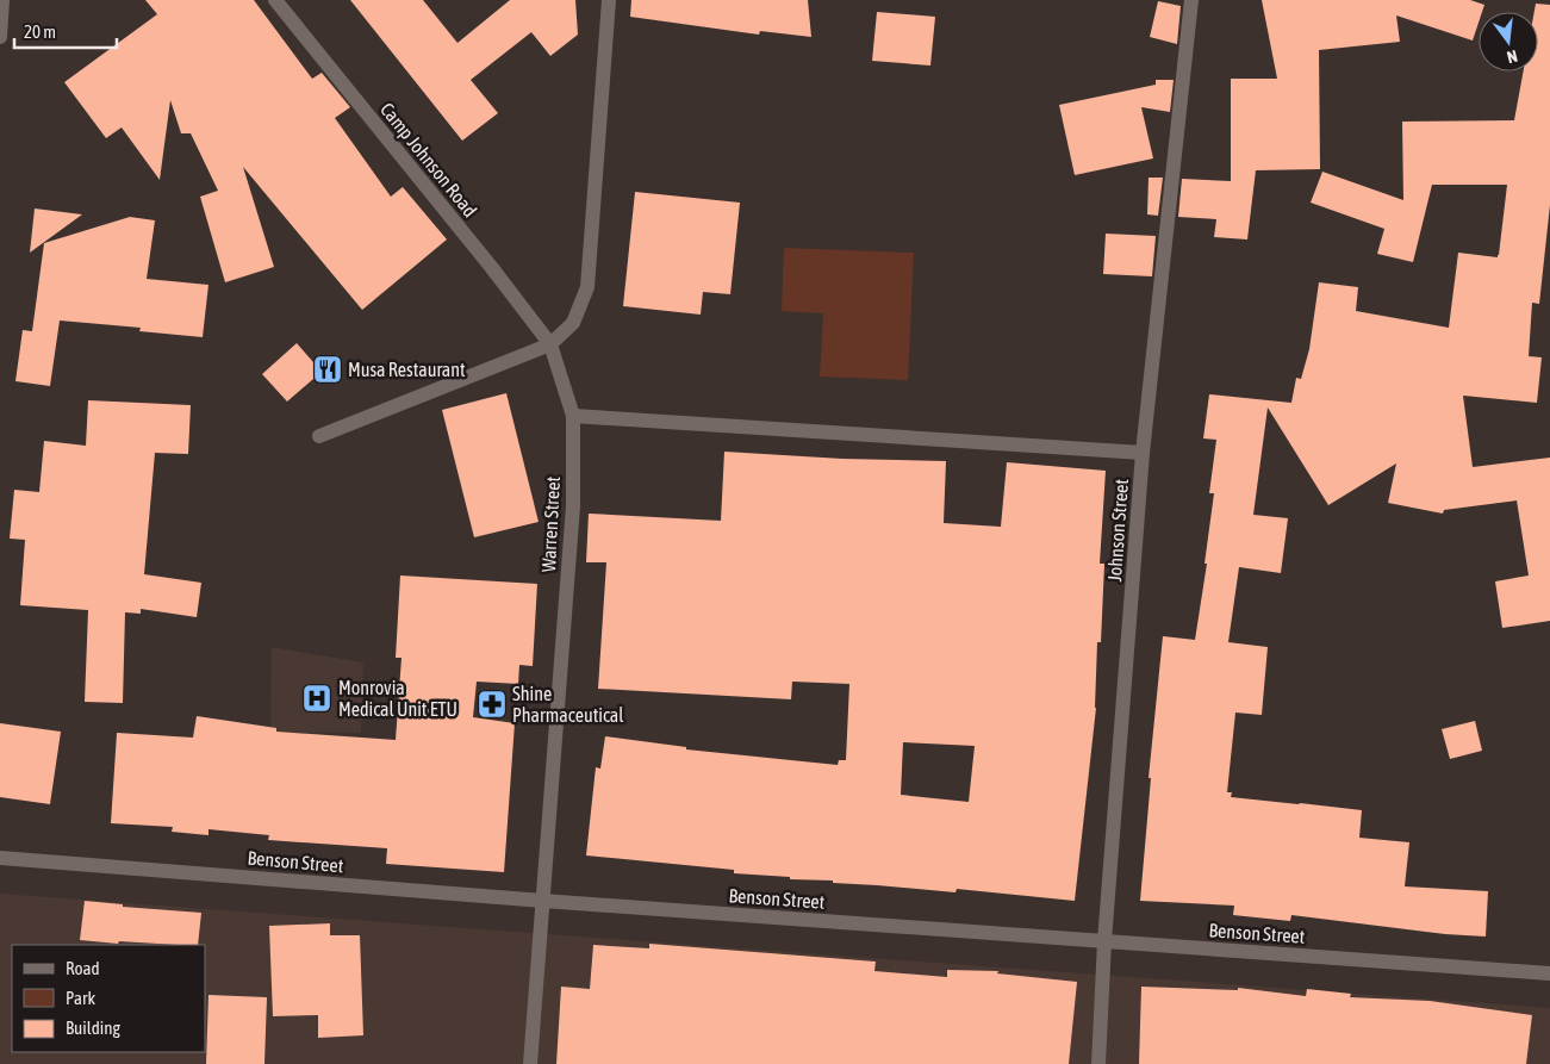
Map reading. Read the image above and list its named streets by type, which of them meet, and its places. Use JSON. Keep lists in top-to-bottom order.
{
  "streets": {
    "street": [
      "Camp Johnson Road",
      "Warren Street",
      "Johnson Street",
      "Benson Street"
    ]
  },
  "crossings": [
    ["Camp Johnson Road", "Warren Street"],
    ["Warren Street", "Benson Street"],
    ["Johnson Street", "Benson Street"]
  ],
  "places": {
    "restaurant": ["Musa Restaurant"],
    "hospital": ["Monrovia Medical Unit ETU"],
    "pharmacy": ["Shine Pharmaceutical"]
  },
  "legend": ["Road", "Park", "Building"],
  "scale_bar": "20 m",
  "north": "bottom"
}
